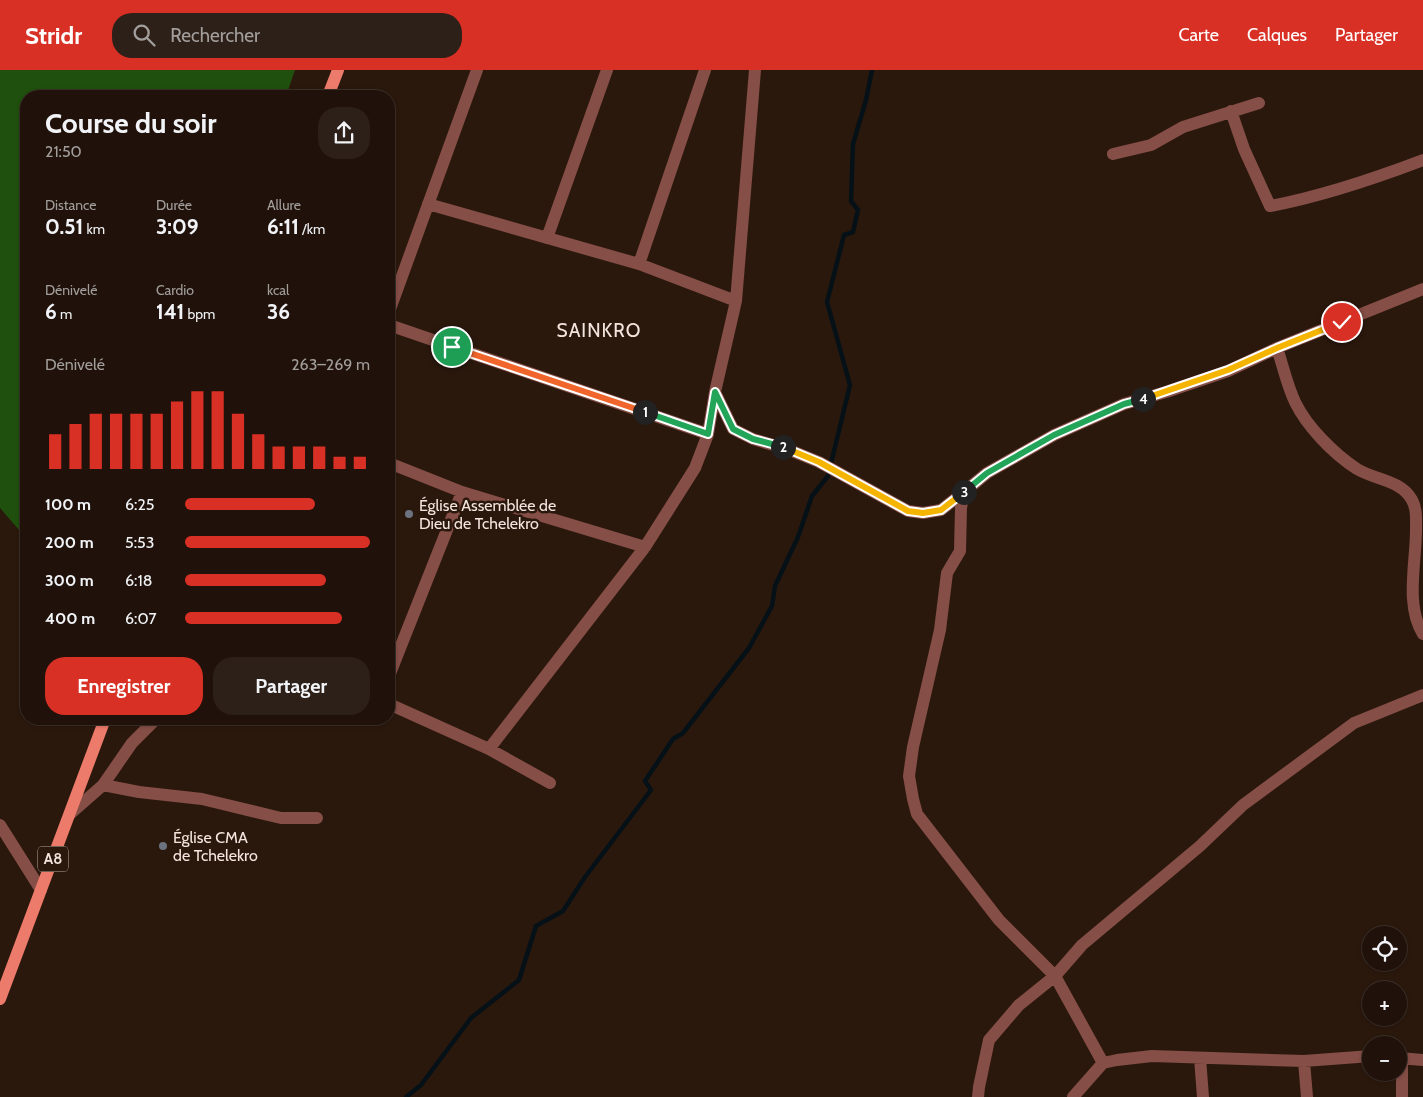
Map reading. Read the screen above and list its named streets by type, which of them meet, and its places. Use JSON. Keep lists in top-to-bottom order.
{
  "streets": {
    "main road": ["A8"]
  },
  "districts": ["SAINKRO"],
  "places": ["Église Assemblée de Dieu de Tchelekro", "Église CMA de Tchelekro"],
  "page": {
    "header": "Stridr",
    "search": "Rechercher",
    "nav": ["Carte", "Calques", "Partager"],
    "heading": ["Course du soir", "21:50"],
    "stats": [
      ["Distance", "0.51 km"],
      ["Durée", "3:09"],
      ["Allure", "6:11 /km"],
      ["Dénivelé", "6 m"],
      ["Cardio", "141 bpm"],
      ["kcal", "36"]
    ],
    "chart": ["Dénivelé", "263–269 m"],
    "pins": [
      "4",
      "1",
      "2",
      "3"
    ],
    "list": [
      {
        "name": "100 m",
        "note": "6:25"
      },
      {
        "name": "200 m",
        "note": "5:53"
      },
      {
        "name": "300 m",
        "note": "6:18"
      },
      {
        "name": "400 m",
        "note": "6:07"
      }
    ],
    "buttons": ["Enregistrer", "Partager"],
    "map_buttons": ["+", "−"]
  }
}
